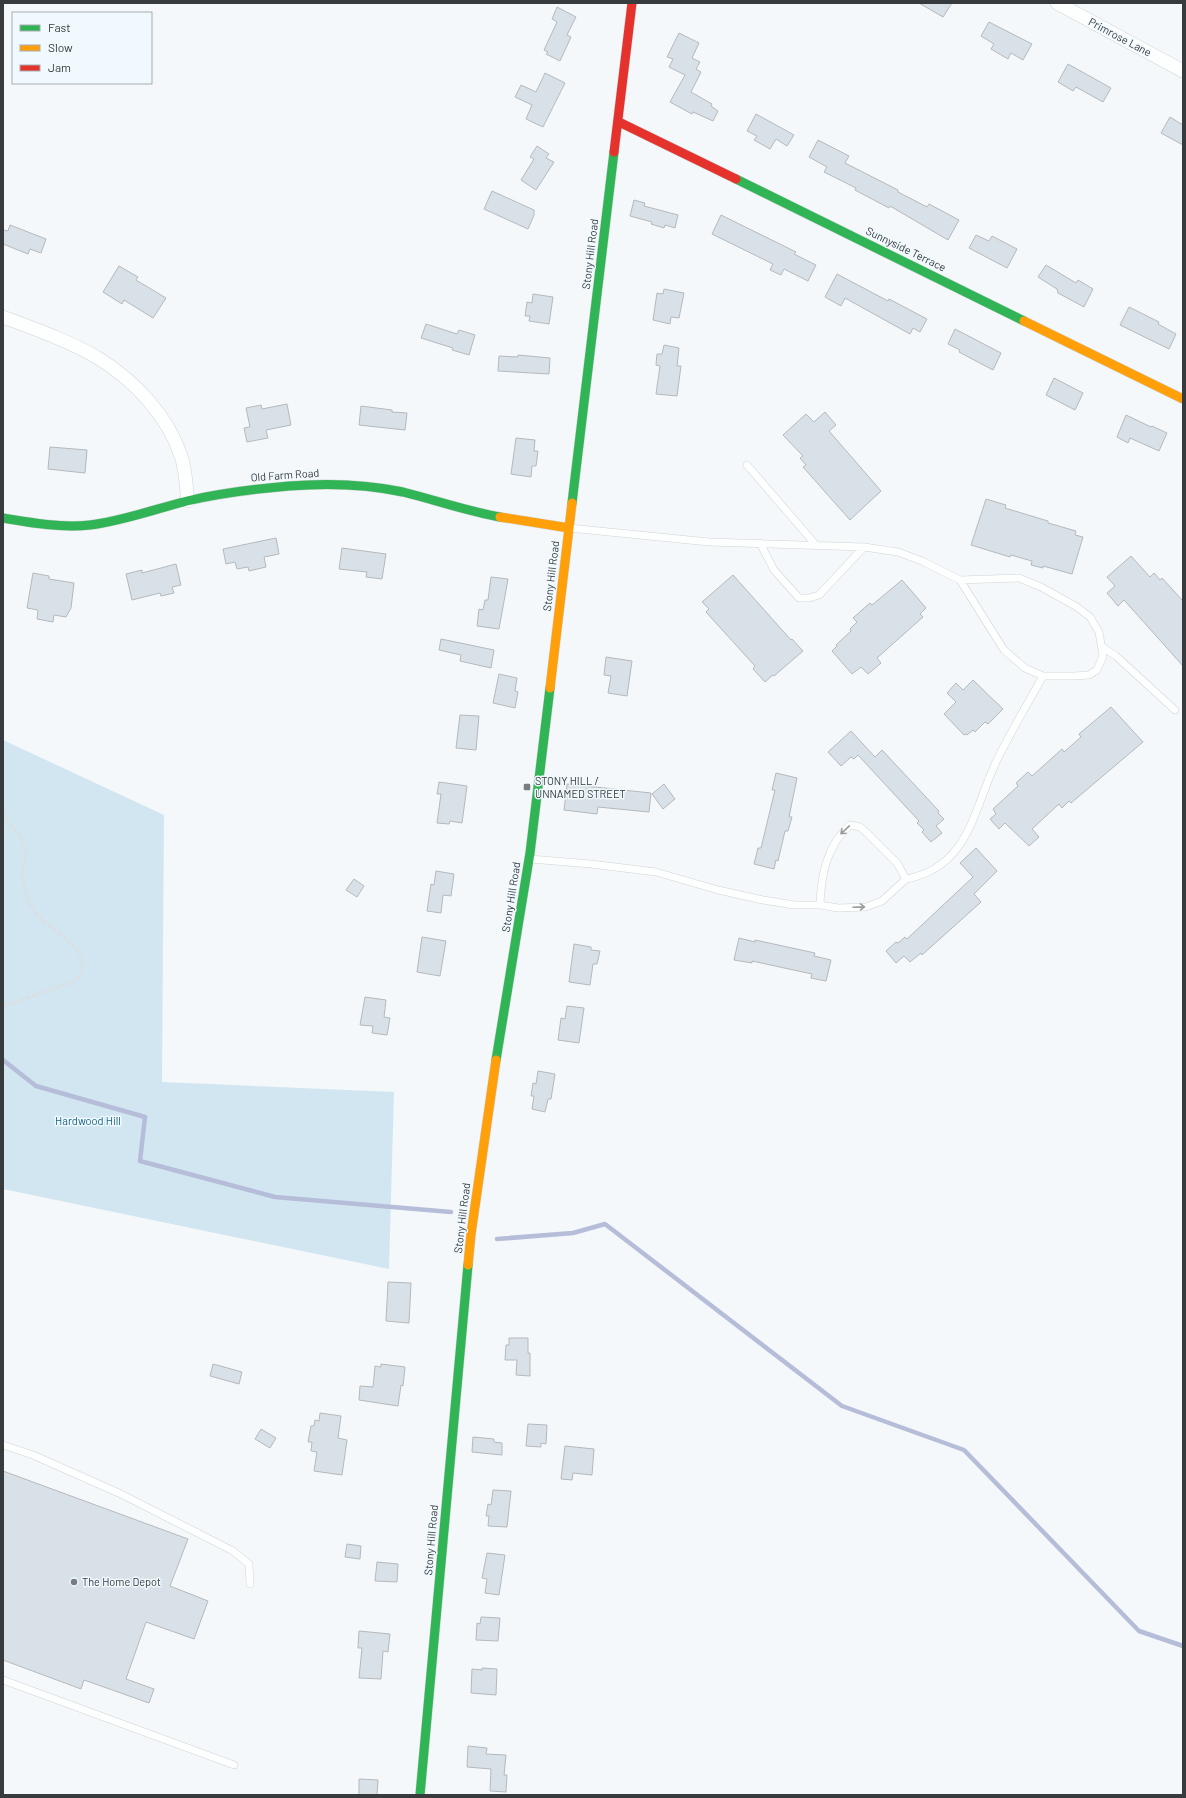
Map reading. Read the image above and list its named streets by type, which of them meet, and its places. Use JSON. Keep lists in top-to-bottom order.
{
  "streets": {
    "main road": ["Sunnyside Terrace", "Stony Hill Road", "Old Farm Road"],
    "street": ["Primrose Lane"]
  },
  "crossings": [
    ["Sunnyside Terrace", "Stony Hill Road"],
    ["Stony Hill Road", "Old Farm Road"]
  ],
  "parks": ["Hardwood Hill"],
  "places": {
    "transit": ["STONY HILL / UNNAMED STREET"],
    "other": ["The Home Depot"]
  },
  "legend": ["Fast", "Slow", "Jam"]
}
